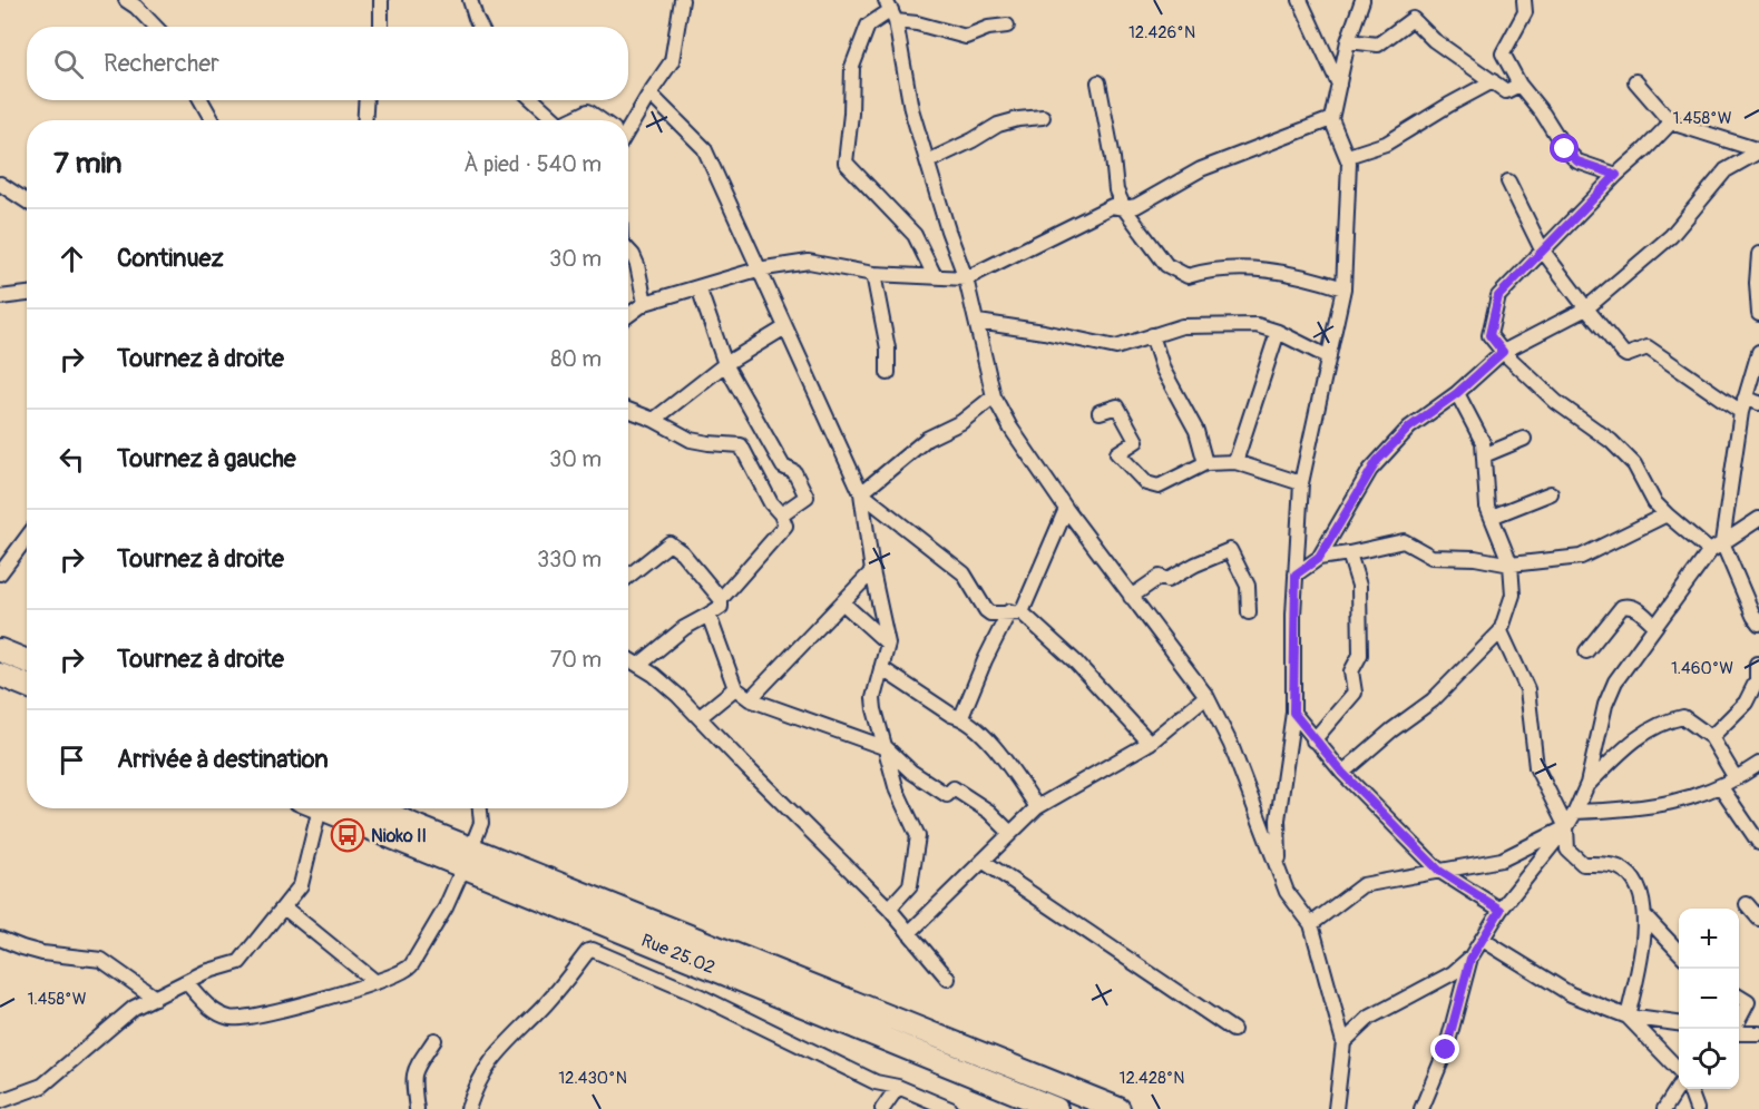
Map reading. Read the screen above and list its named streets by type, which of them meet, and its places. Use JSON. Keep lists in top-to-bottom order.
{
  "streets": {
    "main road": ["Rue 25.02"]
  },
  "places": {
    "bus stop": ["Nioko II"]
  },
  "page": {
    "search": "Rechercher",
    "heading": ["7 min", "À pied · 540 m"],
    "list": [
      ["Continuez", "30 m"],
      ["Tournez à droite", "80 m"],
      ["Tournez à gauche", "30 m"],
      ["Tournez à droite", "330 m"],
      ["Tournez à droite", "70 m"],
      "Arrivée à destination"
    ],
    "map_buttons": ["+", "−"]
  },
  "coordinates": [
    "12.426°N",
    "1.458°W",
    "1.460°W",
    "12.430°N",
    "12.428°N"
  ]
}
